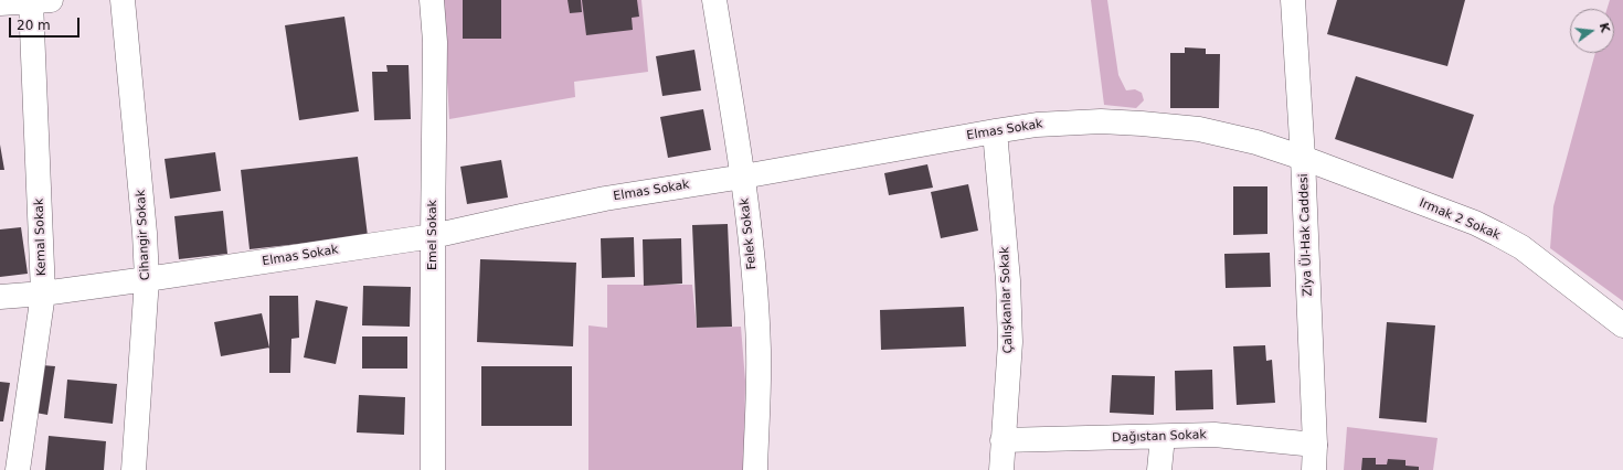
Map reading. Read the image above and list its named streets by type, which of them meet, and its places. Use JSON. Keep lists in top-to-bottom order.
{
  "streets": {
    "street": [
      "Elmas Sokak",
      "Irmak 2 Sokak",
      "Felek Sokak",
      "Cihangir Sokak",
      "Emel Sokak",
      "Ziya Ül-Hak Caddesi",
      "Kemal Sokak",
      "Çalışkanlar Sokak",
      "Dağıstan Sokak"
    ]
  },
  "crossings": [
    ["Elmas Sokak", "Irmak 2 Sokak"],
    ["Elmas Sokak", "Felek Sokak"],
    ["Elmas Sokak", "Cihangir Sokak"],
    ["Elmas Sokak", "Emel Sokak"],
    ["Elmas Sokak", "Ziya Ül-Hak Caddesi"],
    ["Elmas Sokak", "Kemal Sokak"],
    ["Elmas Sokak", "Çalışkanlar Sokak"],
    ["Irmak 2 Sokak", "Ziya Ül-Hak Caddesi"],
    ["Ziya Ül-Hak Caddesi", "Dağıstan Sokak"],
    ["Çalışkanlar Sokak", "Dağıstan Sokak"]
  ],
  "scale_bar": "20 m",
  "north": "right"
}
